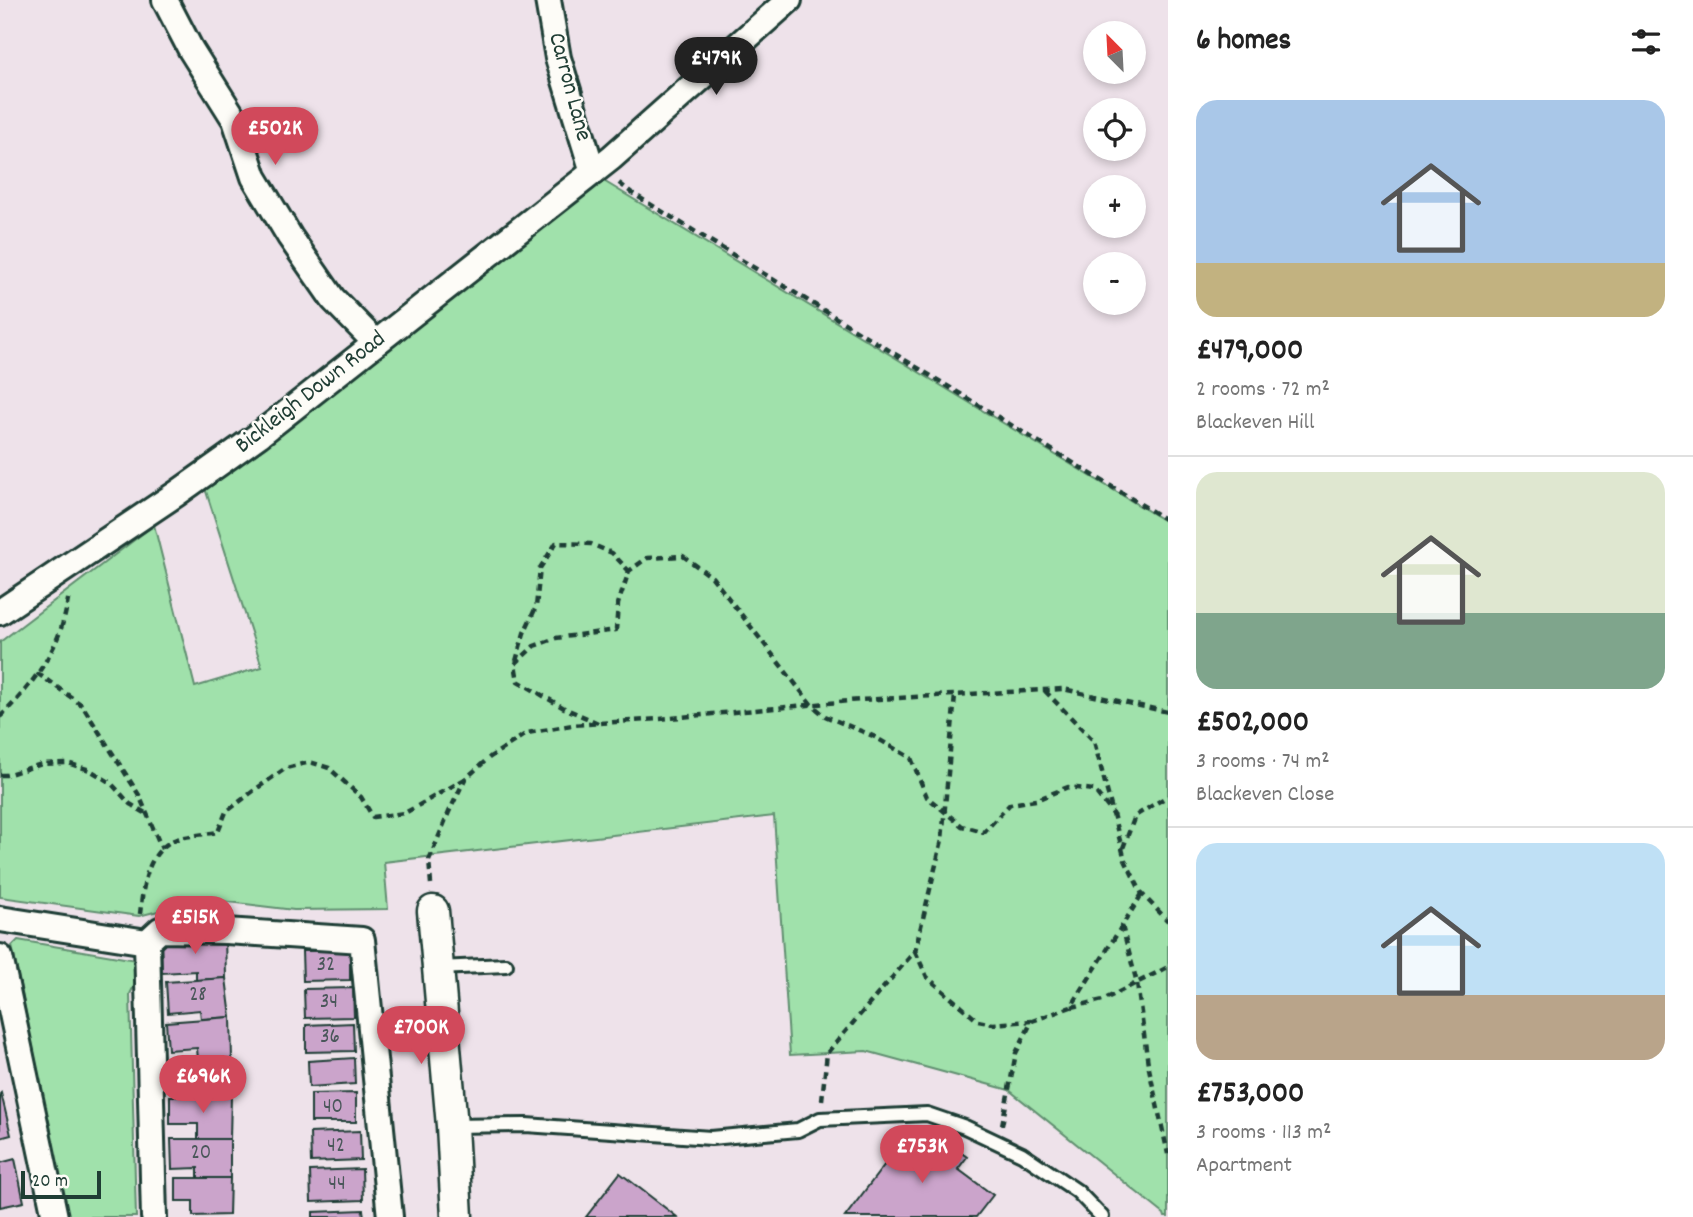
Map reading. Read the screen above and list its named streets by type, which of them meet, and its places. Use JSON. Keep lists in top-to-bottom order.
{
  "streets": {
    "street": ["Carron Lane", "Bickleigh Down Road"]
  },
  "crossings": [
    ["Carron Lane", "Bickleigh Down Road"]
  ],
  "house_numbers": [
    "32",
    "28",
    "34",
    "36",
    "40",
    "42",
    "20",
    "44"
  ],
  "scale_bar": "20 m",
  "north": "top left",
  "page": {
    "heading": "6 homes",
    "map_buttons": ["+", "−"],
    "price": [
      "£479K",
      "£502K",
      "£515K",
      "£700K",
      "£696K",
      "£753K"
    ],
    "list": [
      {
        "name": "£479,000",
        "note": "2 rooms · 72 m² · Blackeven Hill"
      },
      {
        "name": "£502,000",
        "note": "3 rooms · 74 m² · Blackeven Close"
      },
      {
        "name": "£753,000",
        "note": "3 rooms · 113 m² · Apartment"
      }
    ],
    "scale": "20 m"
  }
}
